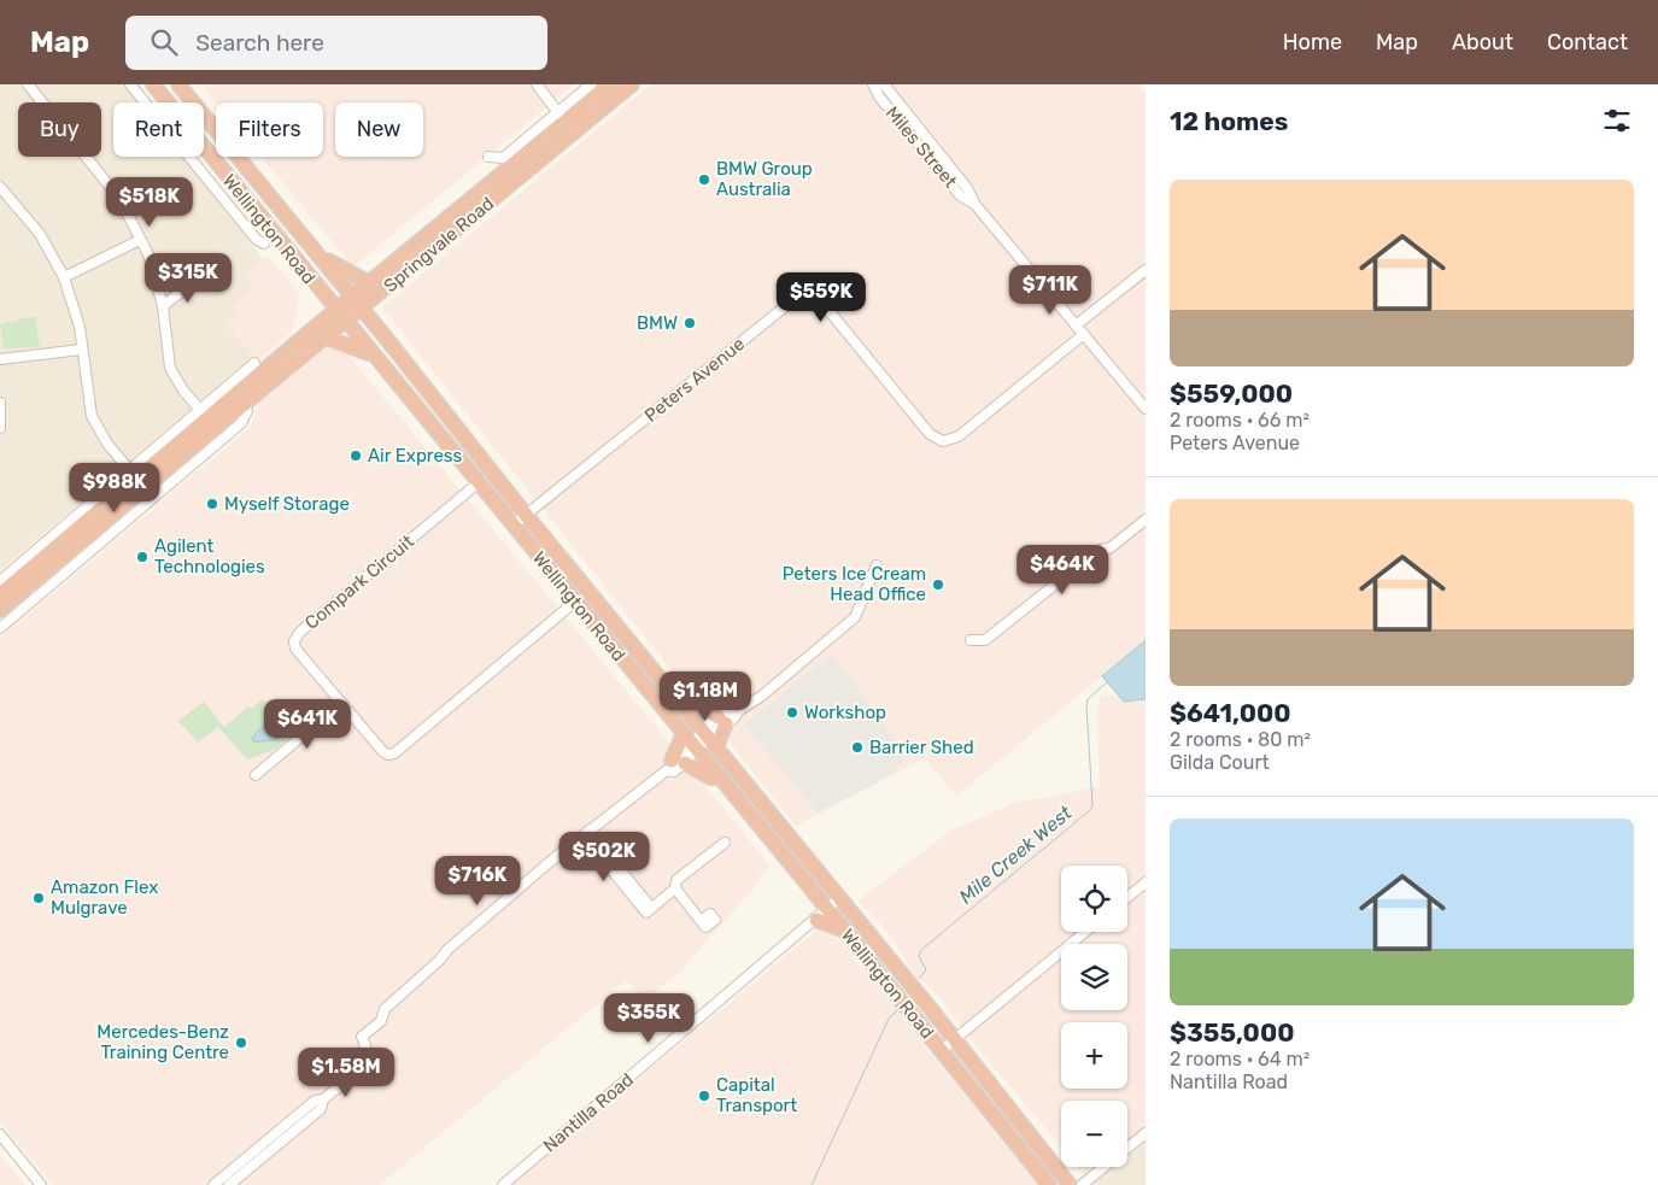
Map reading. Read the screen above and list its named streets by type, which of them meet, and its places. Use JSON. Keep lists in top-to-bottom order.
{
  "streets": {
    "highway": ["Wellington Road", "Springvale Road"],
    "street": [
      "Miles Street",
      "Peters Avenue",
      "Compark Circuit",
      "Nantilla Road"
    ]
  },
  "crossings": [
    ["Miles Street", "Peters Avenue"],
    ["Wellington Road", "Springvale Road"],
    ["Wellington Road", "Peters Avenue"],
    ["Wellington Road", "Compark Circuit"]
  ],
  "water": ["Mile Creek West"],
  "places": [
    "BMW Group Australia",
    "BMW",
    "Air Express",
    "Myself Storage",
    "Agilent Technologies",
    "Peters Ice Cream Head Office",
    "Workshop",
    "Barrier Shed",
    "Amazon Flex Mulgrave",
    "Mercedes-Benz Training Centre",
    "Capital Transport"
  ],
  "page": {
    "header": "Map",
    "search": "Search here",
    "nav": [
      "Home",
      "Map",
      "About",
      "Contact"
    ],
    "heading": "12 homes",
    "chip": [
      "Buy",
      "Rent",
      "Filters",
      "New"
    ],
    "list": [
      {
        "name": "$559,000",
        "note": "2 rooms · 66 m² · Peters Avenue"
      },
      {
        "name": "$641,000",
        "note": "2 rooms · 80 m² · Gilda Court"
      },
      {
        "name": "$355,000",
        "note": "2 rooms · 64 m² · Nantilla Road"
      }
    ],
    "price": [
      "$518K",
      "$315K",
      "$711K",
      "$559K",
      "$988K",
      "$464K",
      "$1.18M",
      "$641K",
      "$502K",
      "$716K",
      "$355K",
      "$1.58M"
    ],
    "map_buttons": ["+", "−"]
  }
}
